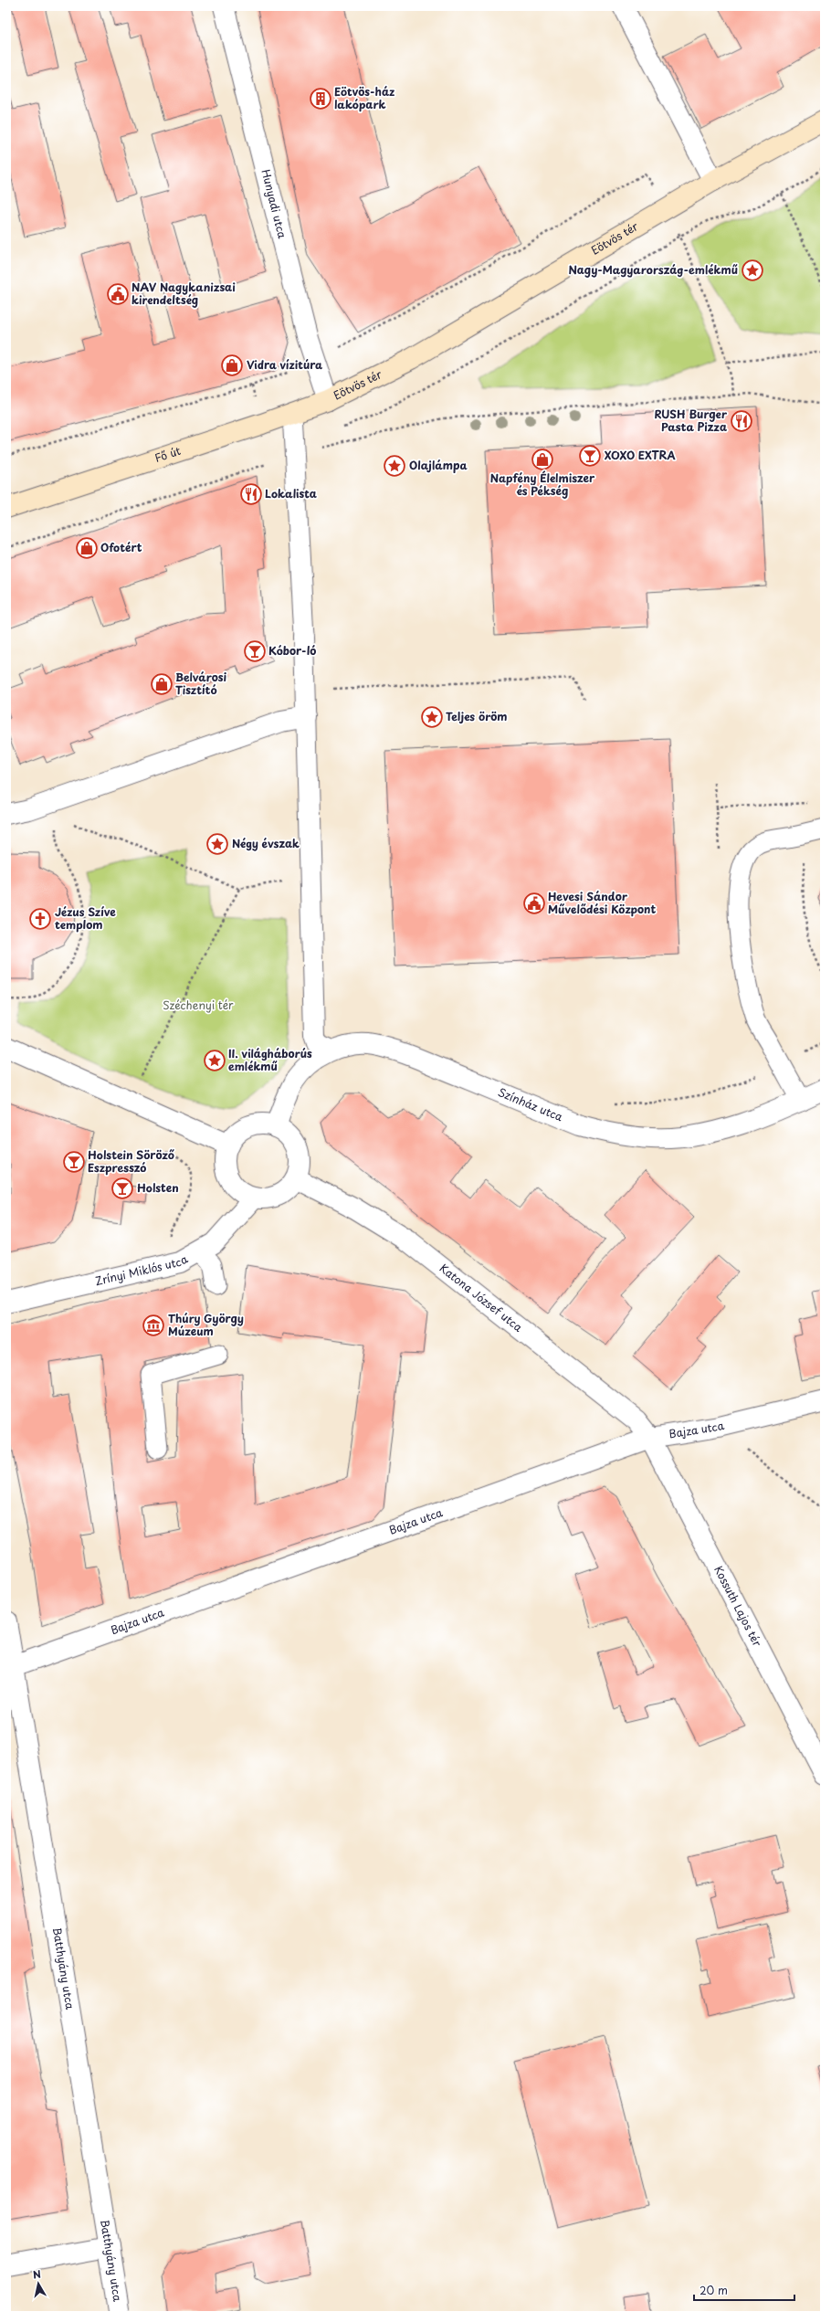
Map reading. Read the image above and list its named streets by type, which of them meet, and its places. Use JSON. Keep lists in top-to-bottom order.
{
  "streets": {
    "street": [
      "Hunyadi utca",
      "Eötvös tér",
      "Fő út",
      "Színház utca",
      "Zrínyi Miklós utca",
      "Katona József utca",
      "Bajza utca",
      "Kossuth Lajos tér",
      "Batthyány utca"
    ]
  },
  "crossings": [
    ["Hunyadi utca", "Eötvös tér"],
    ["Hunyadi utca", "Fő út"],
    ["Eötvös tér", "Fő út"],
    ["Színház utca", "Zrínyi Miklós utca"],
    ["Színház utca", "Katona József utca"],
    ["Zrínyi Miklós utca", "Katona József utca"],
    ["Katona József utca", "Bajza utca"],
    ["Katona József utca", "Kossuth Lajos tér"],
    ["Bajza utca", "Kossuth Lajos tér"],
    ["Bajza utca", "Batthyány utca"]
  ],
  "parks": ["Széchenyi tér"],
  "places": {
    "building": ["Eötvös-ház lakópark"],
    "place": [
      "Nagy-Magyarország-emlékmű",
      "Olajlámpa",
      "Teljes öröm",
      "Négy évszak",
      "II. világháborús emlékmű"
    ],
    "public building": ["NAV Nagykanizsai kirendeltség", "Hevesi Sándor Művelődési Központ"],
    "shop": [
      "Vidra vízitúra",
      "Napfény Élelmiszer és Pékség",
      "Ofotért",
      "Belvárosi Tisztító"
    ],
    "restaurant": ["RUSH Burger Pasta Pizza", "Lokalista"],
    "bar": [
      "XOXO EXTRA",
      "Kóbor-ló",
      "Holstein Söröző Eszpresszó",
      "Holsten"
    ],
    "church": ["Jézus Szíve templom"],
    "museum": ["Thúry György Múzeum"]
  },
  "scale_bar": "20 m",
  "north": "top"
}
